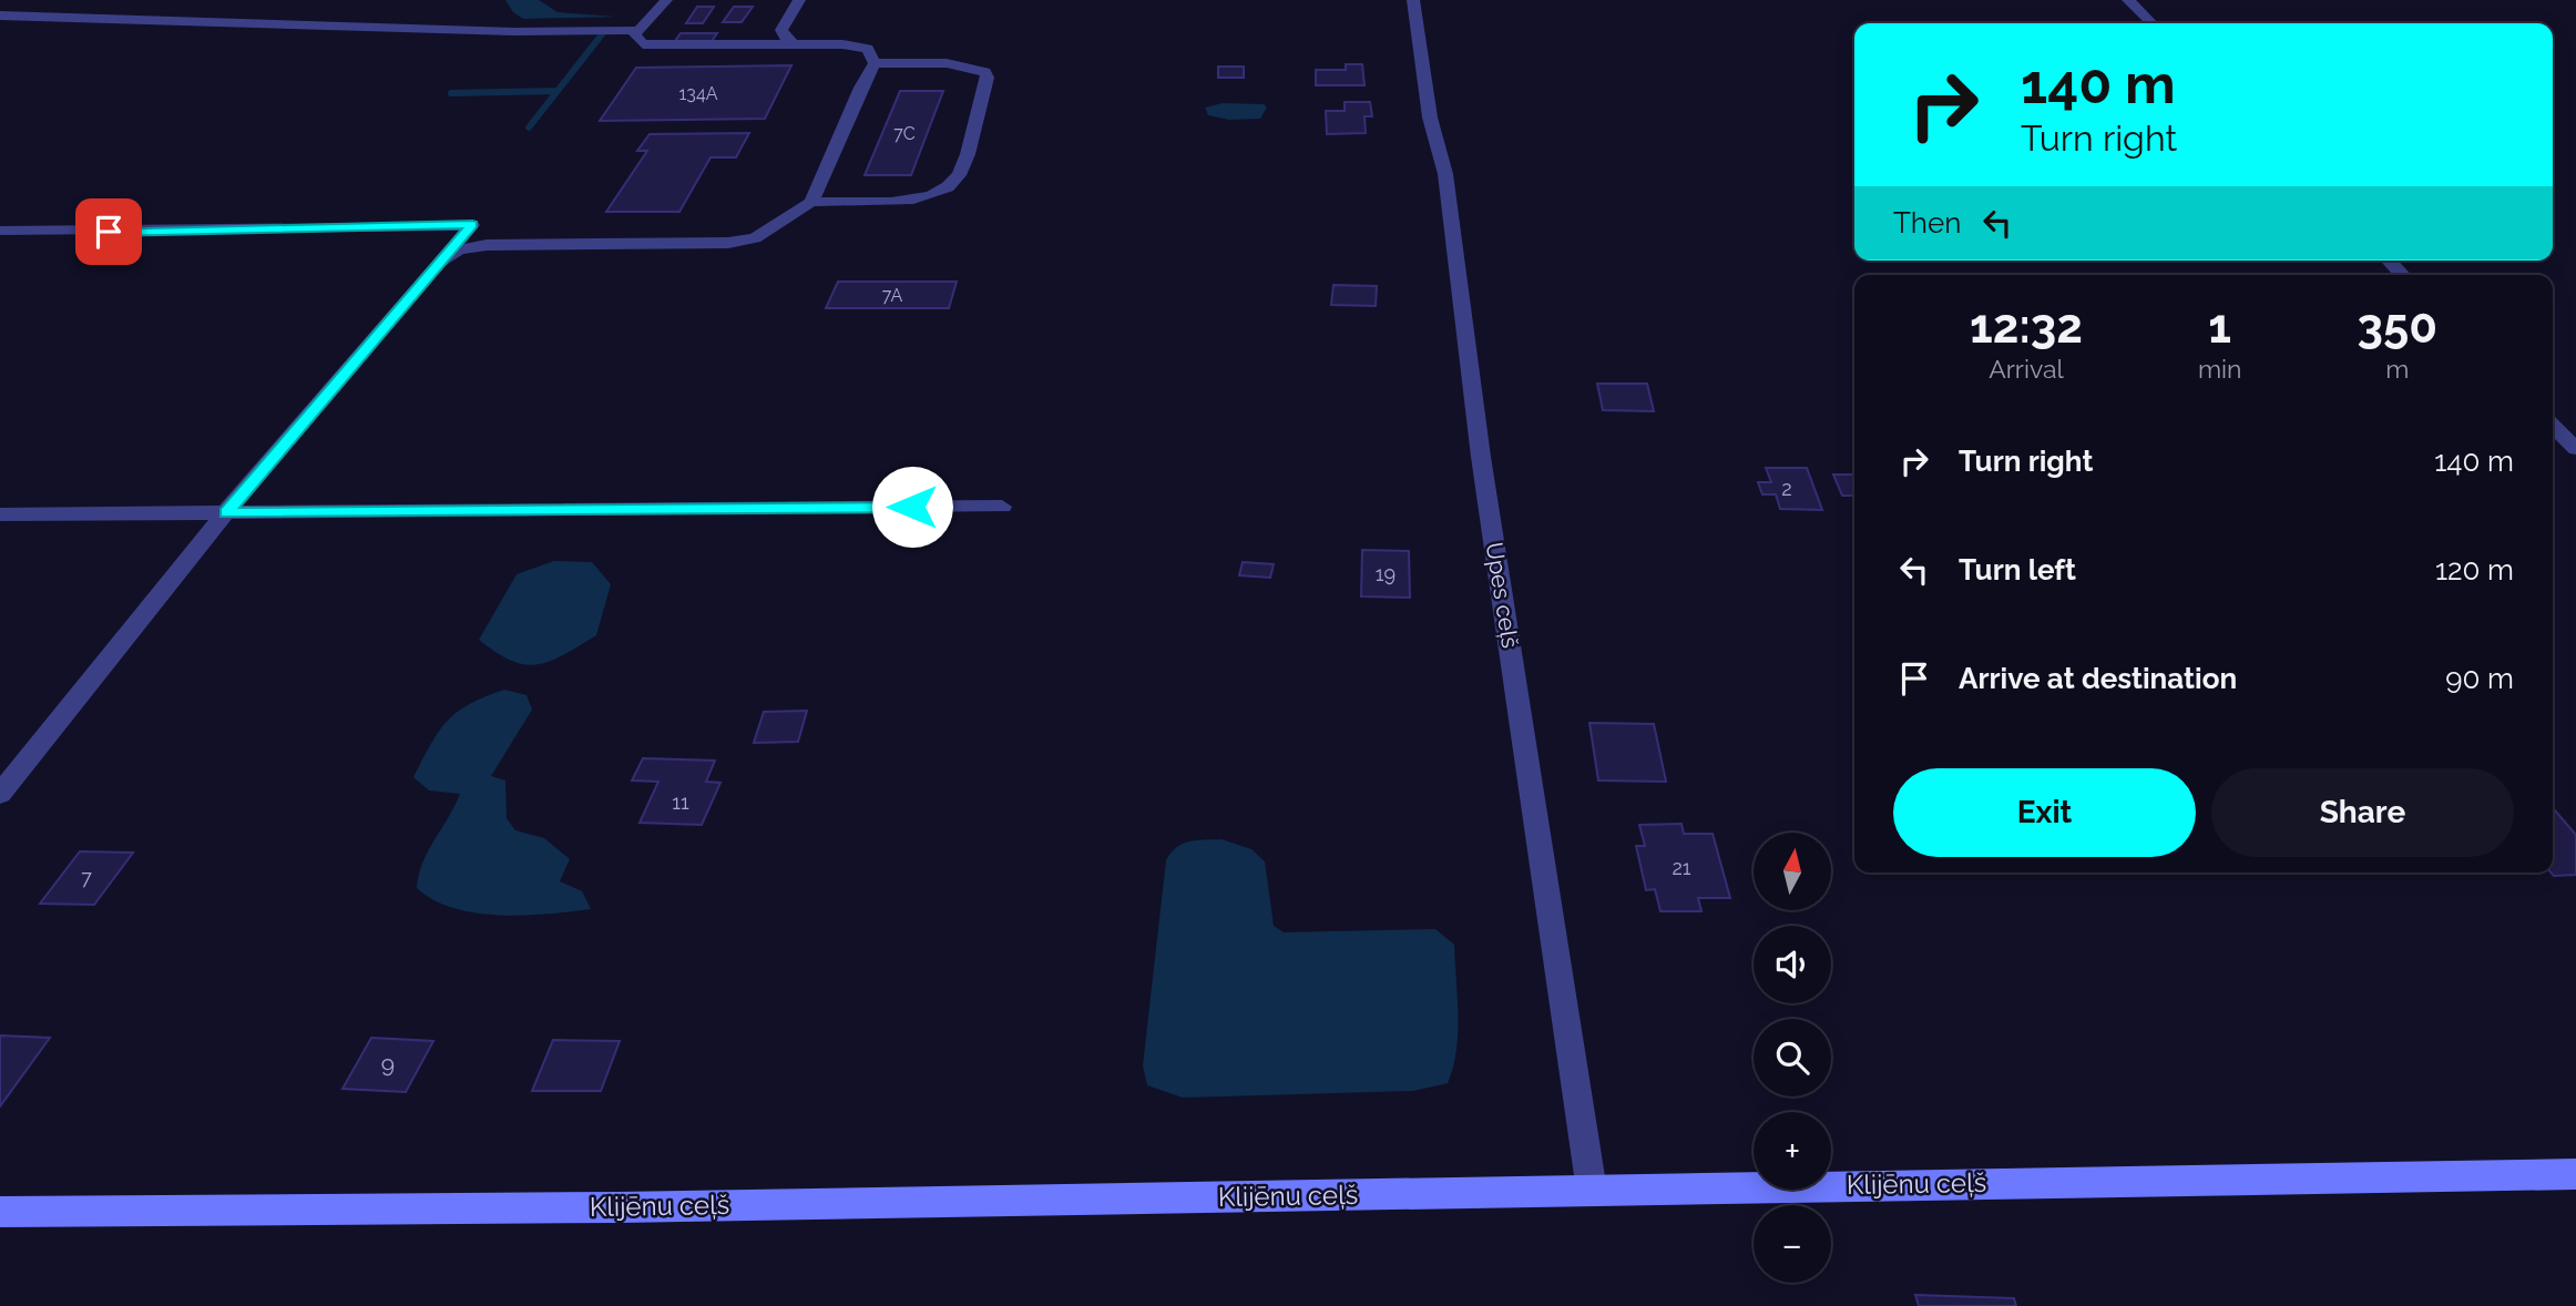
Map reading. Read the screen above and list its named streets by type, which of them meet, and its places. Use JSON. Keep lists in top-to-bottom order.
{
  "streets": {
    "street": ["Upes ceļš", "Klijēnu ceļš"]
  },
  "crossings": [
    ["Upes ceļš", "Klijēnu ceļš"]
  ],
  "house_numbers": [
    "134A",
    "7C",
    "7A",
    "2",
    "19",
    "11",
    "21",
    "7",
    "9"
  ],
  "north": "top",
  "page": {
    "turn": ["140 m", "Turn right"],
    "then": "Then",
    "eta": [
      "12:32",
      "Arrival",
      "1",
      "min",
      "350",
      "m"
    ],
    "list": [
      {
        "name": "Turn right",
        "value": "140 m"
      },
      {
        "name": "Turn left",
        "value": "120 m"
      },
      {
        "name": "Arrive at destination",
        "value": "90 m"
      }
    ],
    "buttons": ["Exit", "Share"],
    "map_buttons": ["+", "−"]
  }
}
